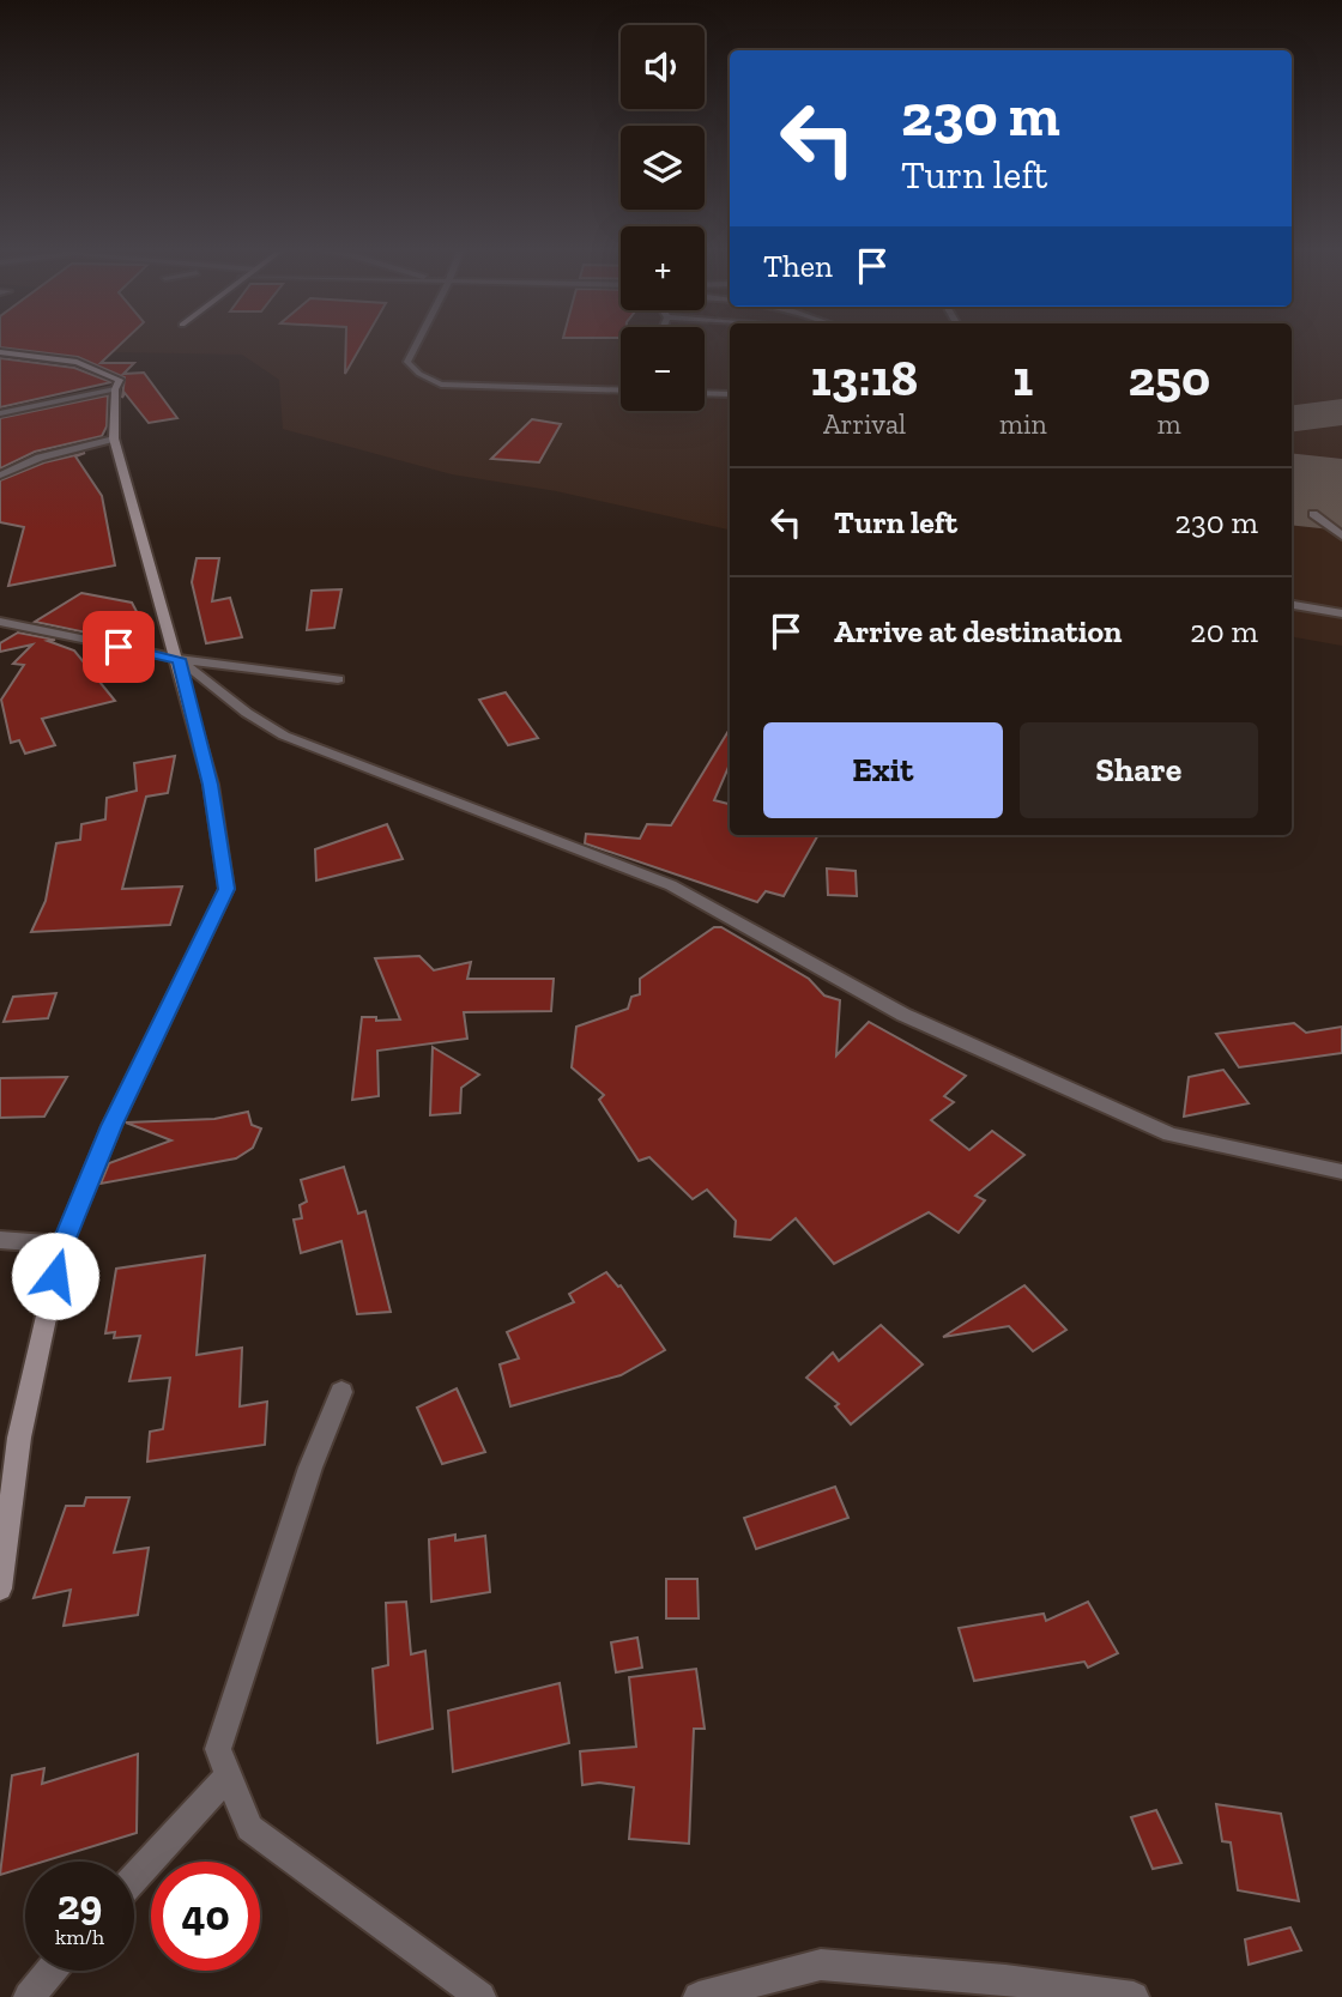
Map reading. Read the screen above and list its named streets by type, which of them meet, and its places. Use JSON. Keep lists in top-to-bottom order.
{
  "page": {
    "map_buttons": ["+", "−"],
    "turn": ["230 m", "Turn left"],
    "then": "Then",
    "eta": [
      "13:18",
      "Arrival",
      "1",
      "min",
      "250",
      "m"
    ],
    "list": [
      {
        "name": "Turn left",
        "value": "230 m"
      },
      {
        "name": "Arrive at destination",
        "value": "20 m"
      }
    ],
    "buttons": ["Exit", "Share"],
    "speed": "29 km/h",
    "limit": "40"
  }
}
